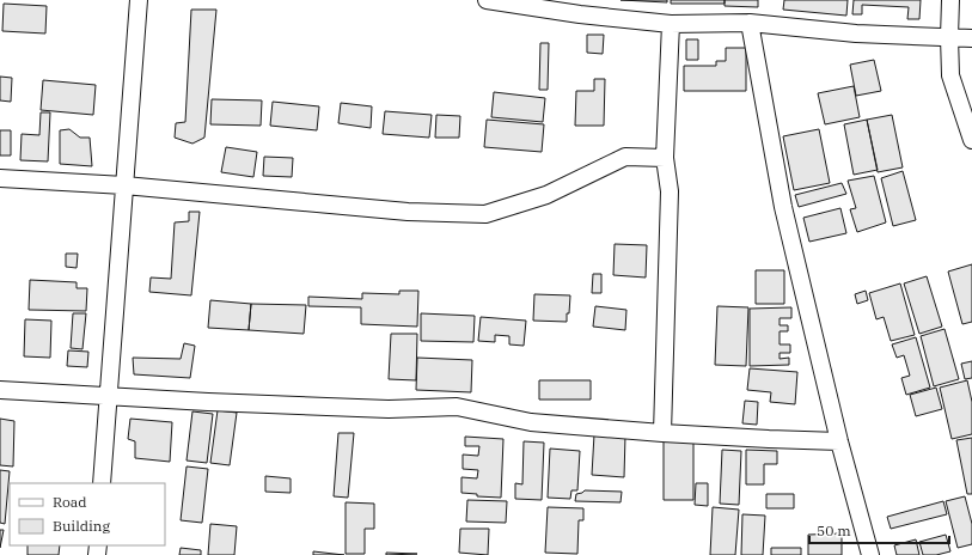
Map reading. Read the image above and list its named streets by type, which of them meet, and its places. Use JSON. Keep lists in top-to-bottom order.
{
  "legend": ["Road", "Building"],
  "scale_bar": "50 m"
}
